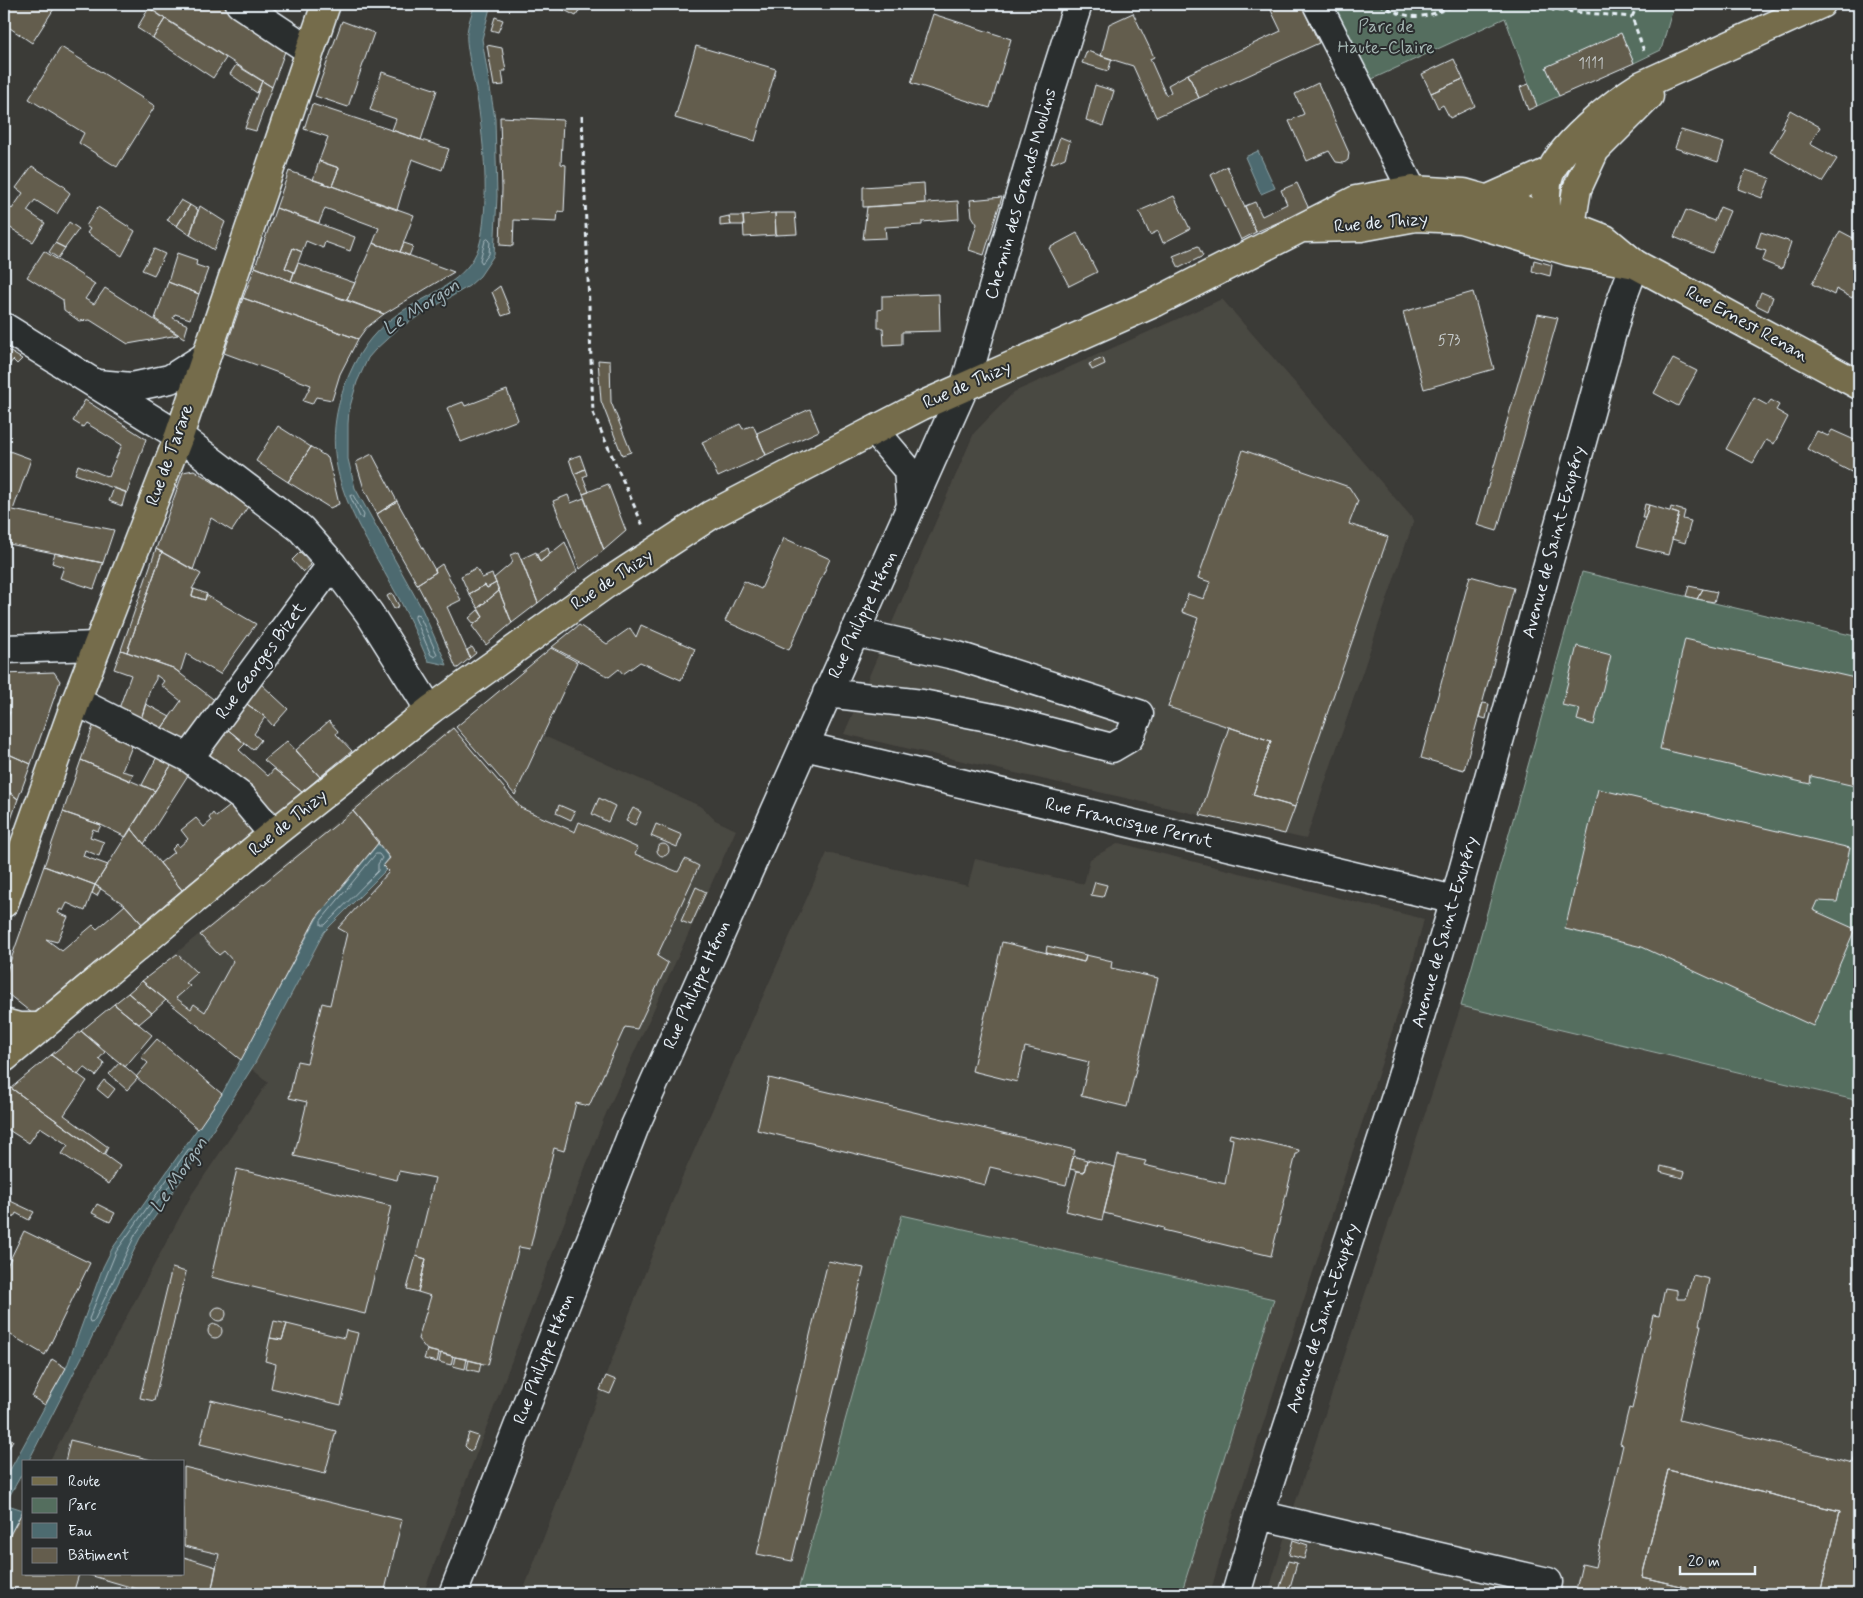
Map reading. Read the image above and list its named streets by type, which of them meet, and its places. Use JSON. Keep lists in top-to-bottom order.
{
  "streets": {
    "main road": ["Rue de Thizy", "Rue Ernest Renan", "Rue de Tarare"],
    "street": [
      "Chemin des Grands Moulins",
      "Avenue de Saint-Exupéry",
      "Rue Philippe Héron",
      "Rue Georges Bizet",
      "Rue Francisque Perrut"
    ]
  },
  "crossings": [
    ["Chemin des Grands Moulins", "Rue de Thizy"],
    ["Chemin des Grands Moulins", "Rue Philippe Héron"],
    ["Rue de Thizy", "Rue Ernest Renan"],
    ["Rue de Thizy", "Rue Philippe Héron"],
    ["Rue Ernest Renan", "Avenue de Saint-Exupéry"],
    ["Avenue de Saint-Exupéry", "Rue Francisque Perrut"],
    ["Rue Philippe Héron", "Rue Francisque Perrut"]
  ],
  "water": ["Le Morgon"],
  "parks": ["Parc de Haute-Claire"],
  "house_numbers": ["1111", "573"],
  "legend": [
    "Route",
    "Parc",
    "Eau",
    "Bâtiment"
  ],
  "scale_bar": "20 m"
}
